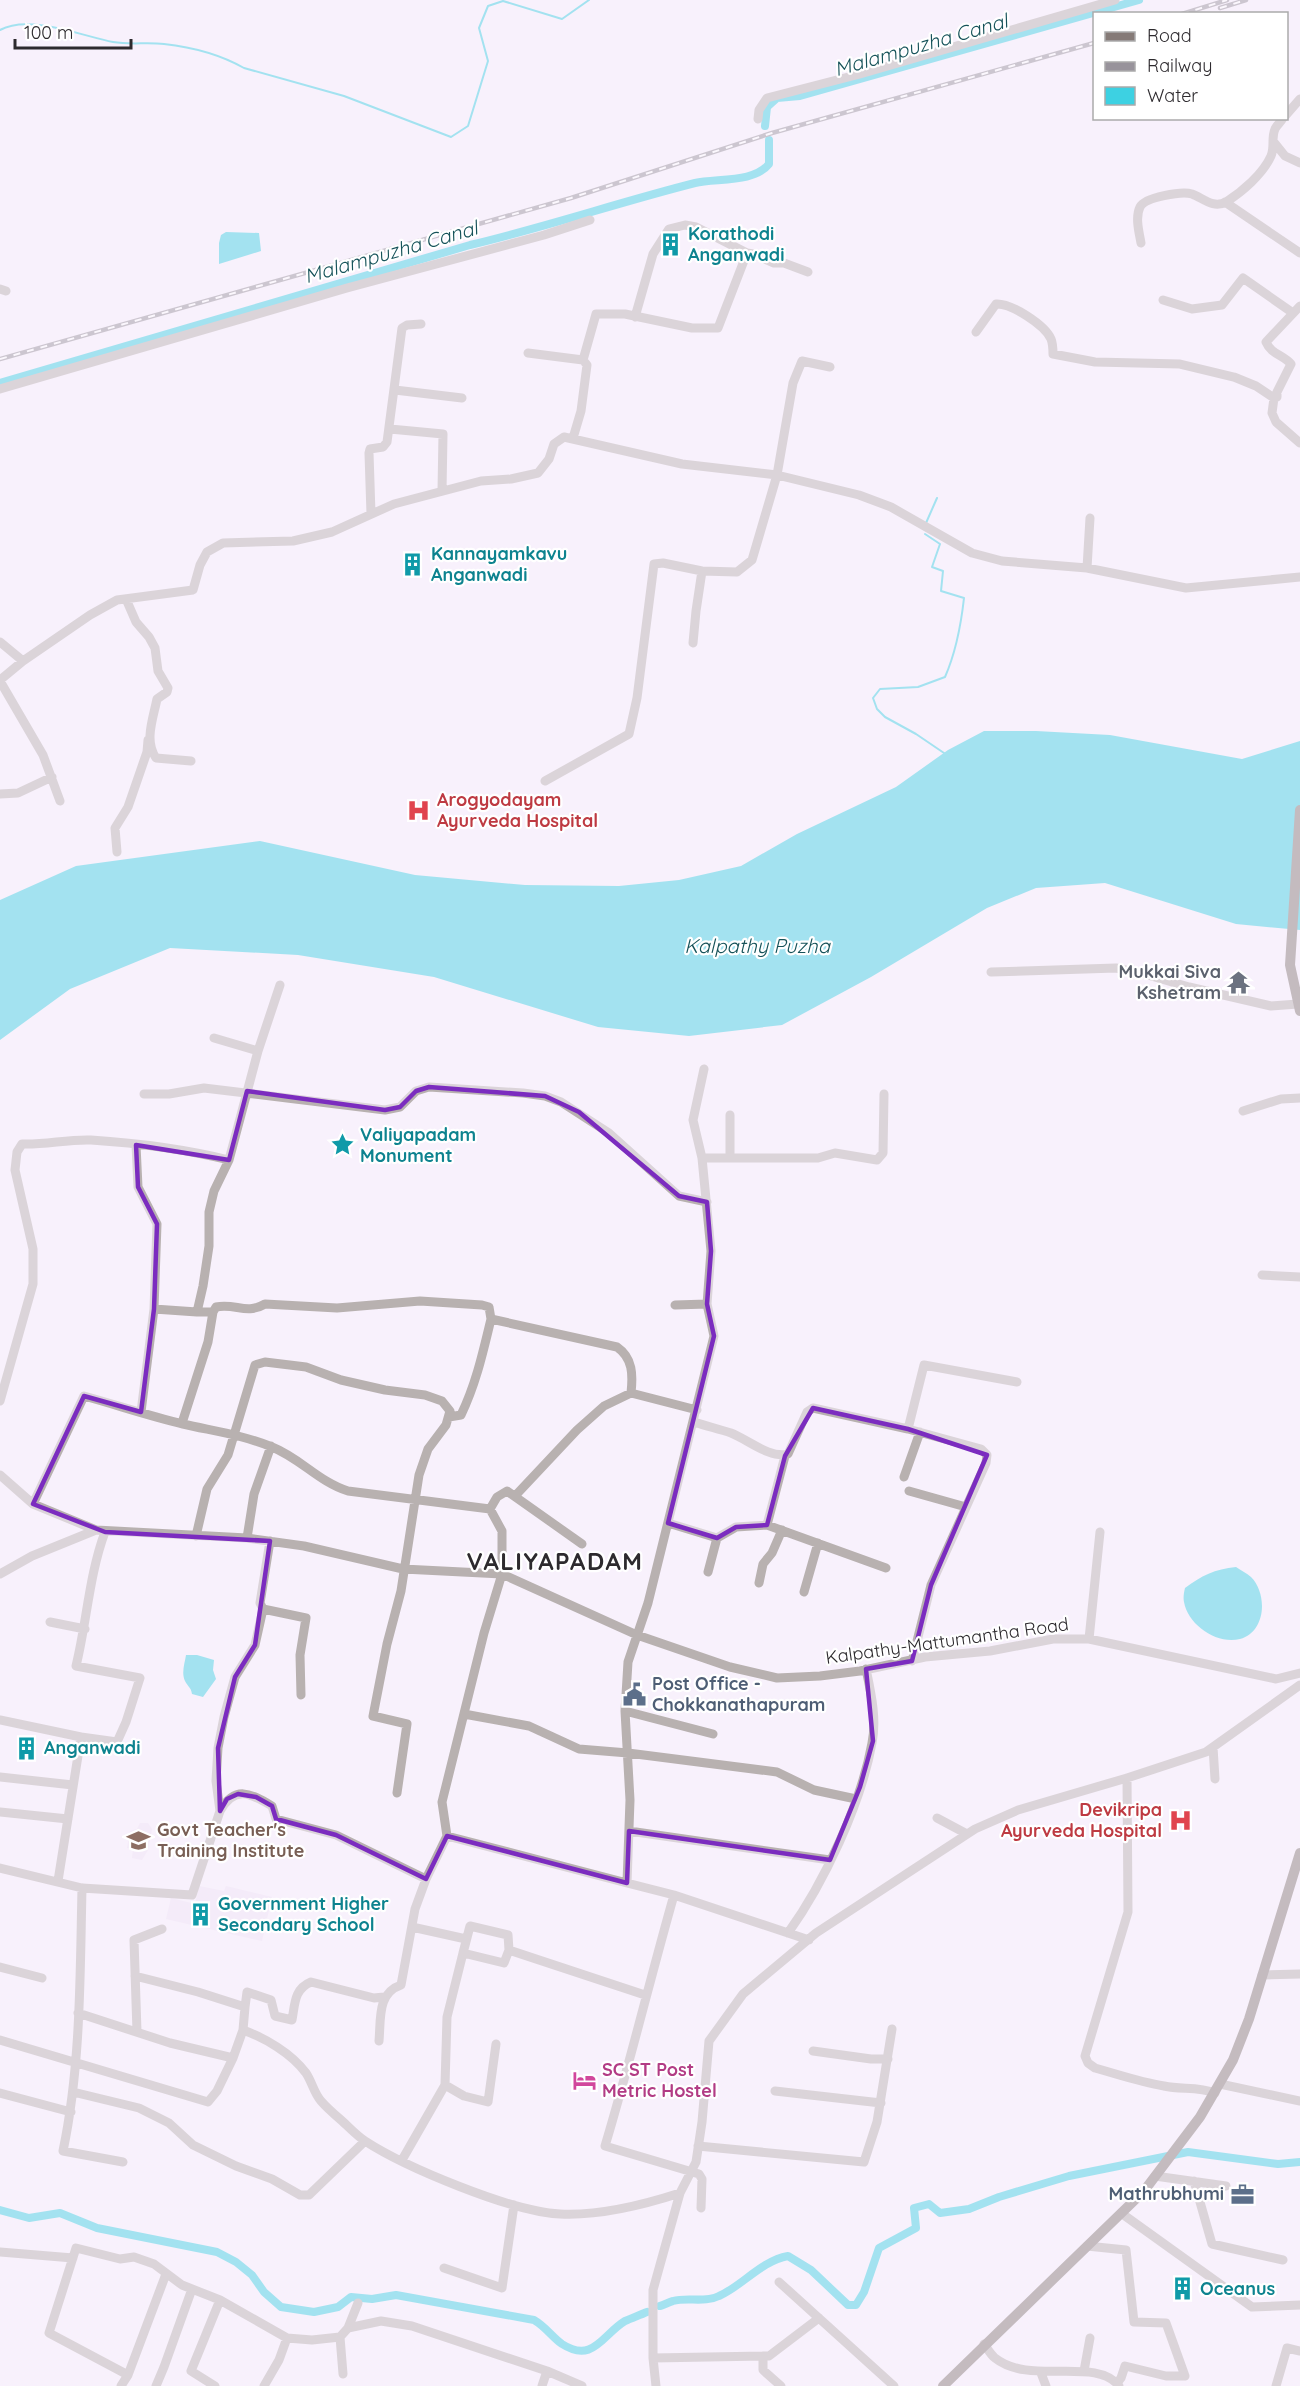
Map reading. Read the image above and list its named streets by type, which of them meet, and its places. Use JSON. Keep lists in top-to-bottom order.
{
  "streets": {
    "street": ["Kalpathy-Mattumantha Road"]
  },
  "districts": ["VALIYAPADAM"],
  "water": ["Malampuzha Canal", "Kalpathy Puzha"],
  "places": {
    "building": [
      "Korathodi Anganwadi",
      "Kannayamkavu Anganwadi",
      "Anganwadi",
      "Government Higher Secondary School",
      "Oceanus"
    ],
    "hospital": ["Arogyodayam Ayurveda Hospital", "Devikripa Ayurveda Hospital"],
    "temple": ["Mukkai Siva Kshetram"],
    "place": ["Valiyapadam Monument"],
    "public building": ["Post Office - Chokkanathapuram"],
    "school or university": ["Govt Teacher's Training Institute"],
    "hotel": ["SC ST Post Metric Hostel"],
    "office": ["Mathrubhumi"]
  },
  "legend": ["Road", "Railway", "Water"],
  "scale_bar": "100 m"
}
